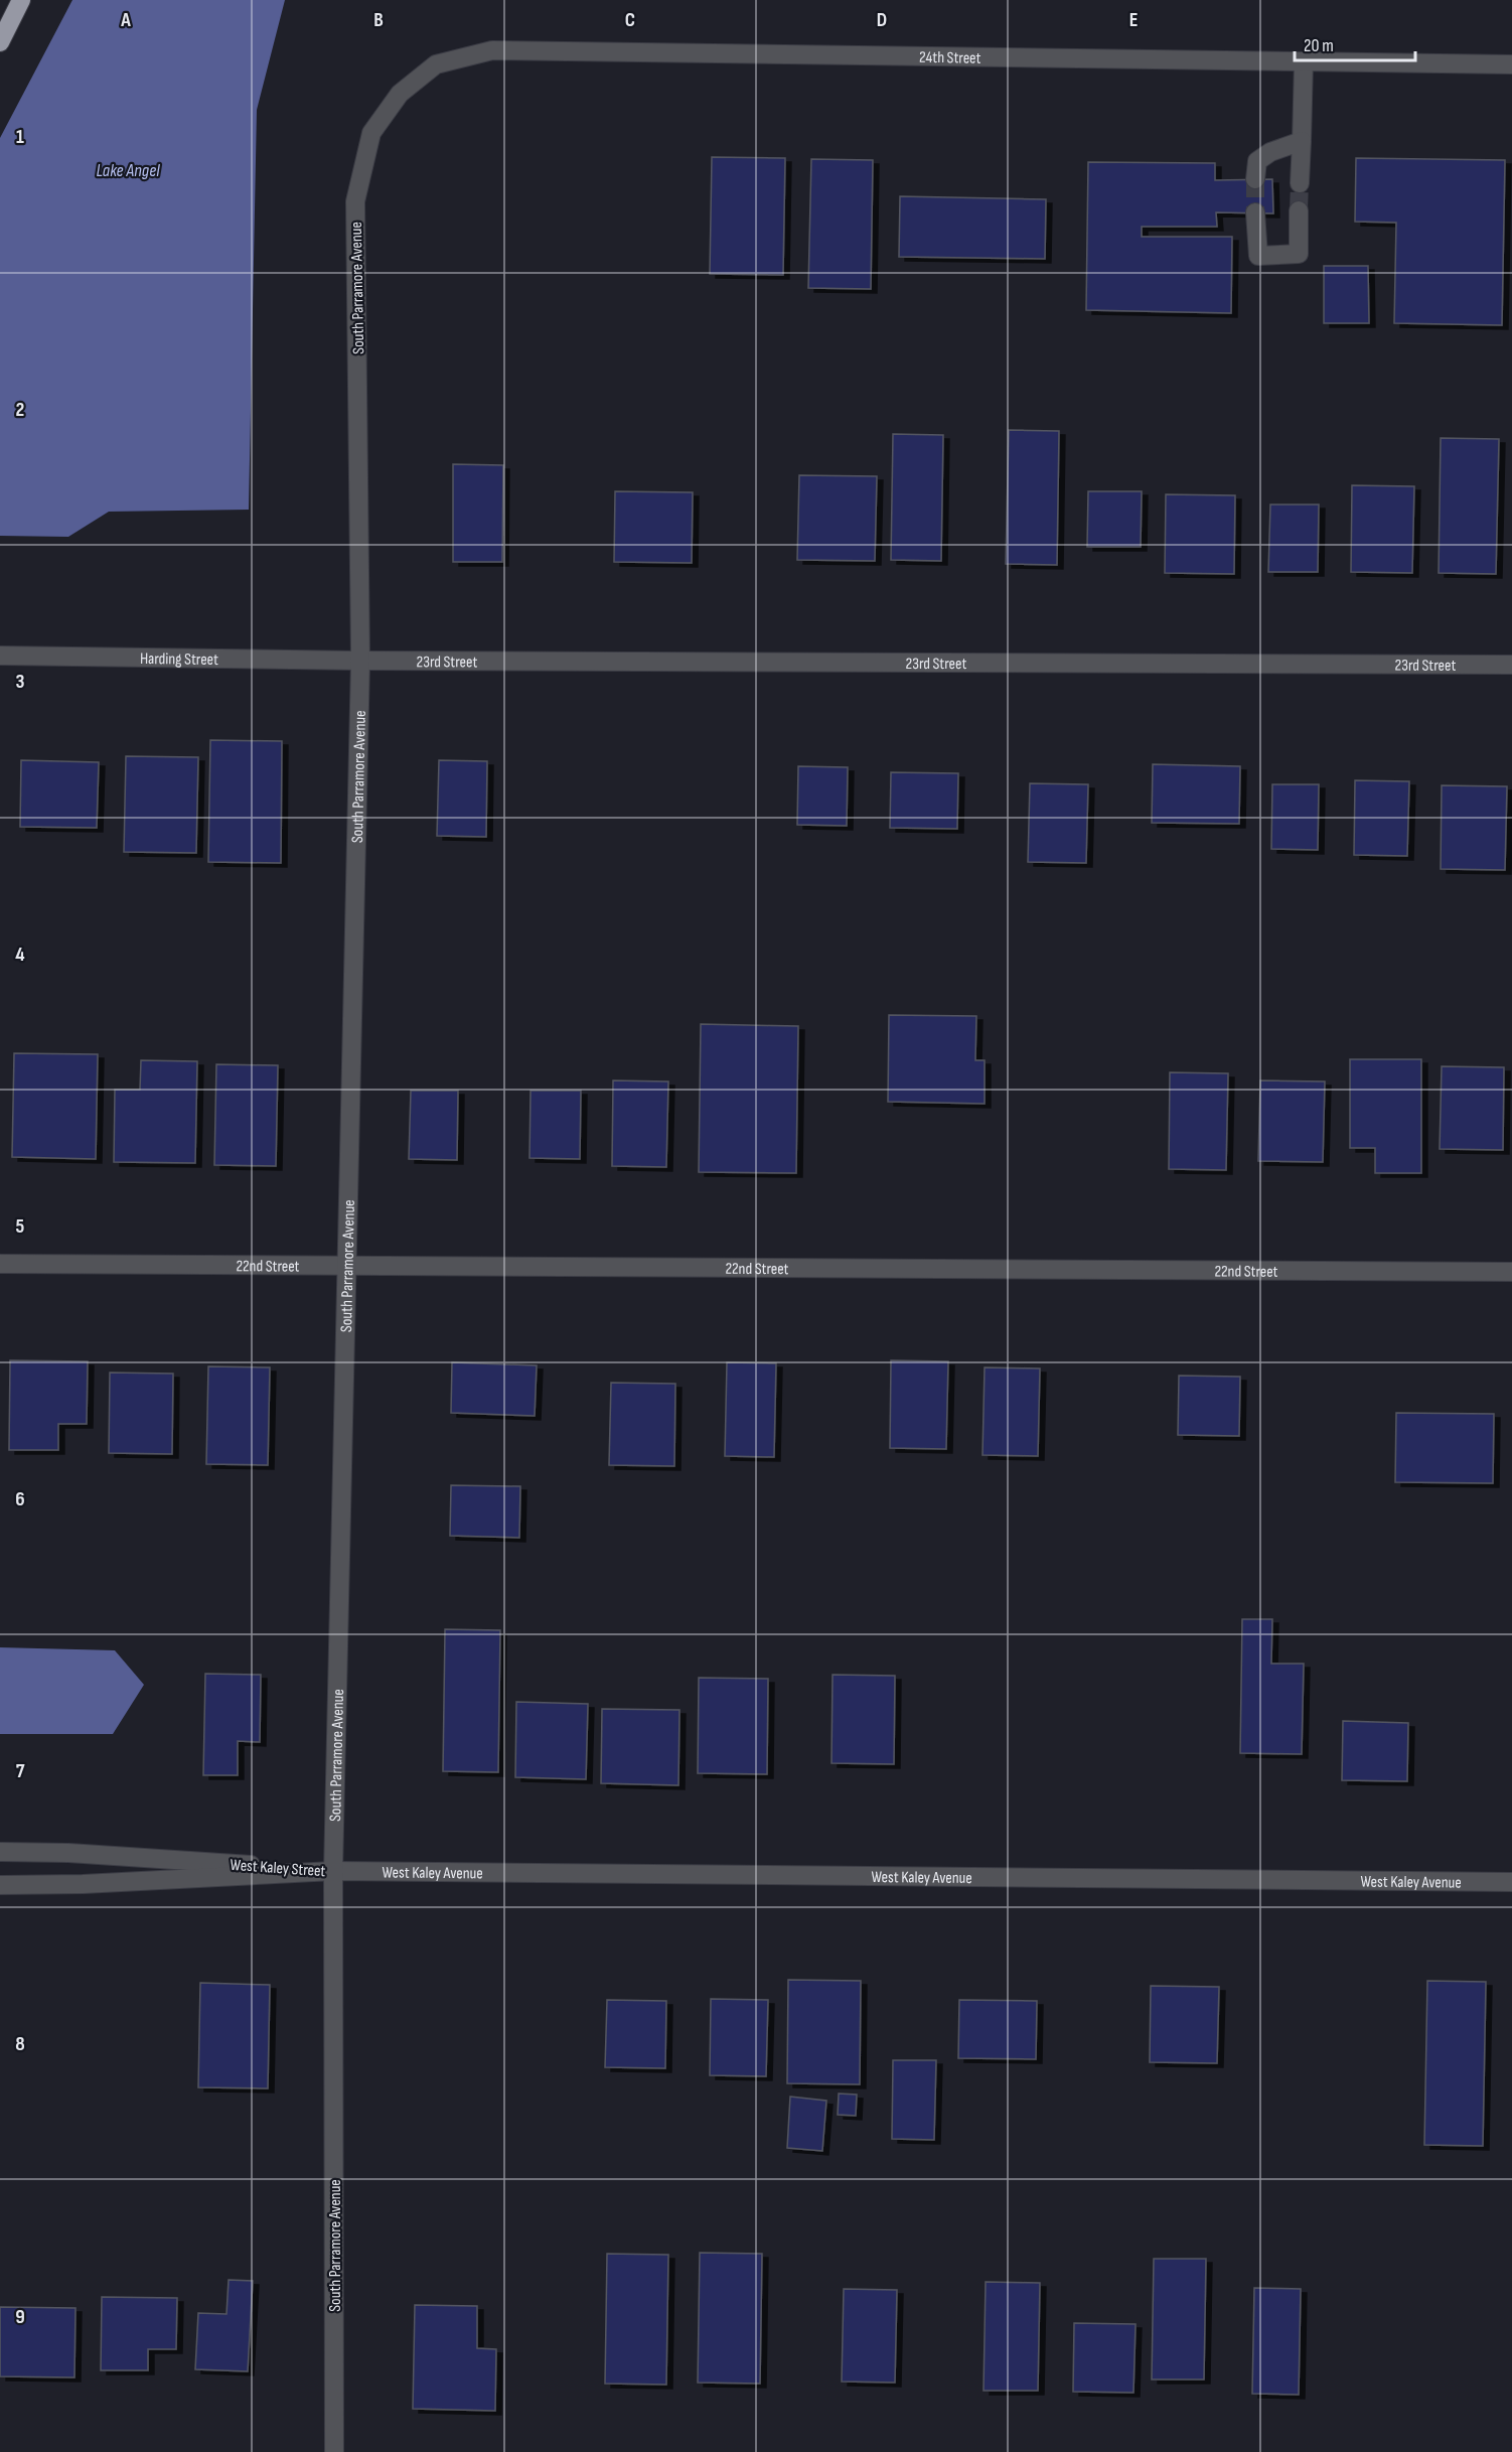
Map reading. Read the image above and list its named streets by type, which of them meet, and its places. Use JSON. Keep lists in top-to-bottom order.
{
  "streets": {
    "street": [
      "24th Street",
      "South Parramore Avenue",
      "Harding Street",
      "23rd Street",
      "22nd Street",
      "West Kaley Street",
      "West Kaley Avenue"
    ]
  },
  "crossings": [
    ["24th Street", "South Parramore Avenue"],
    ["South Parramore Avenue", "Harding Street"],
    ["South Parramore Avenue", "23rd Street"],
    ["South Parramore Avenue", "22nd Street"],
    ["South Parramore Avenue", "West Kaley Street"],
    ["South Parramore Avenue", "West Kaley Avenue"],
    ["Harding Street", "23rd Street"],
    ["West Kaley Street", "West Kaley Avenue"]
  ],
  "water": ["Lake Angel"],
  "scale_bar": "20 m",
  "grid": {
    "columns": [
      "A",
      "B",
      "C",
      "D",
      "E"
    ],
    "rows": [
      "1",
      "2",
      "3",
      "4",
      "5",
      "6",
      "7",
      "8",
      "9"
    ]
  }
}
